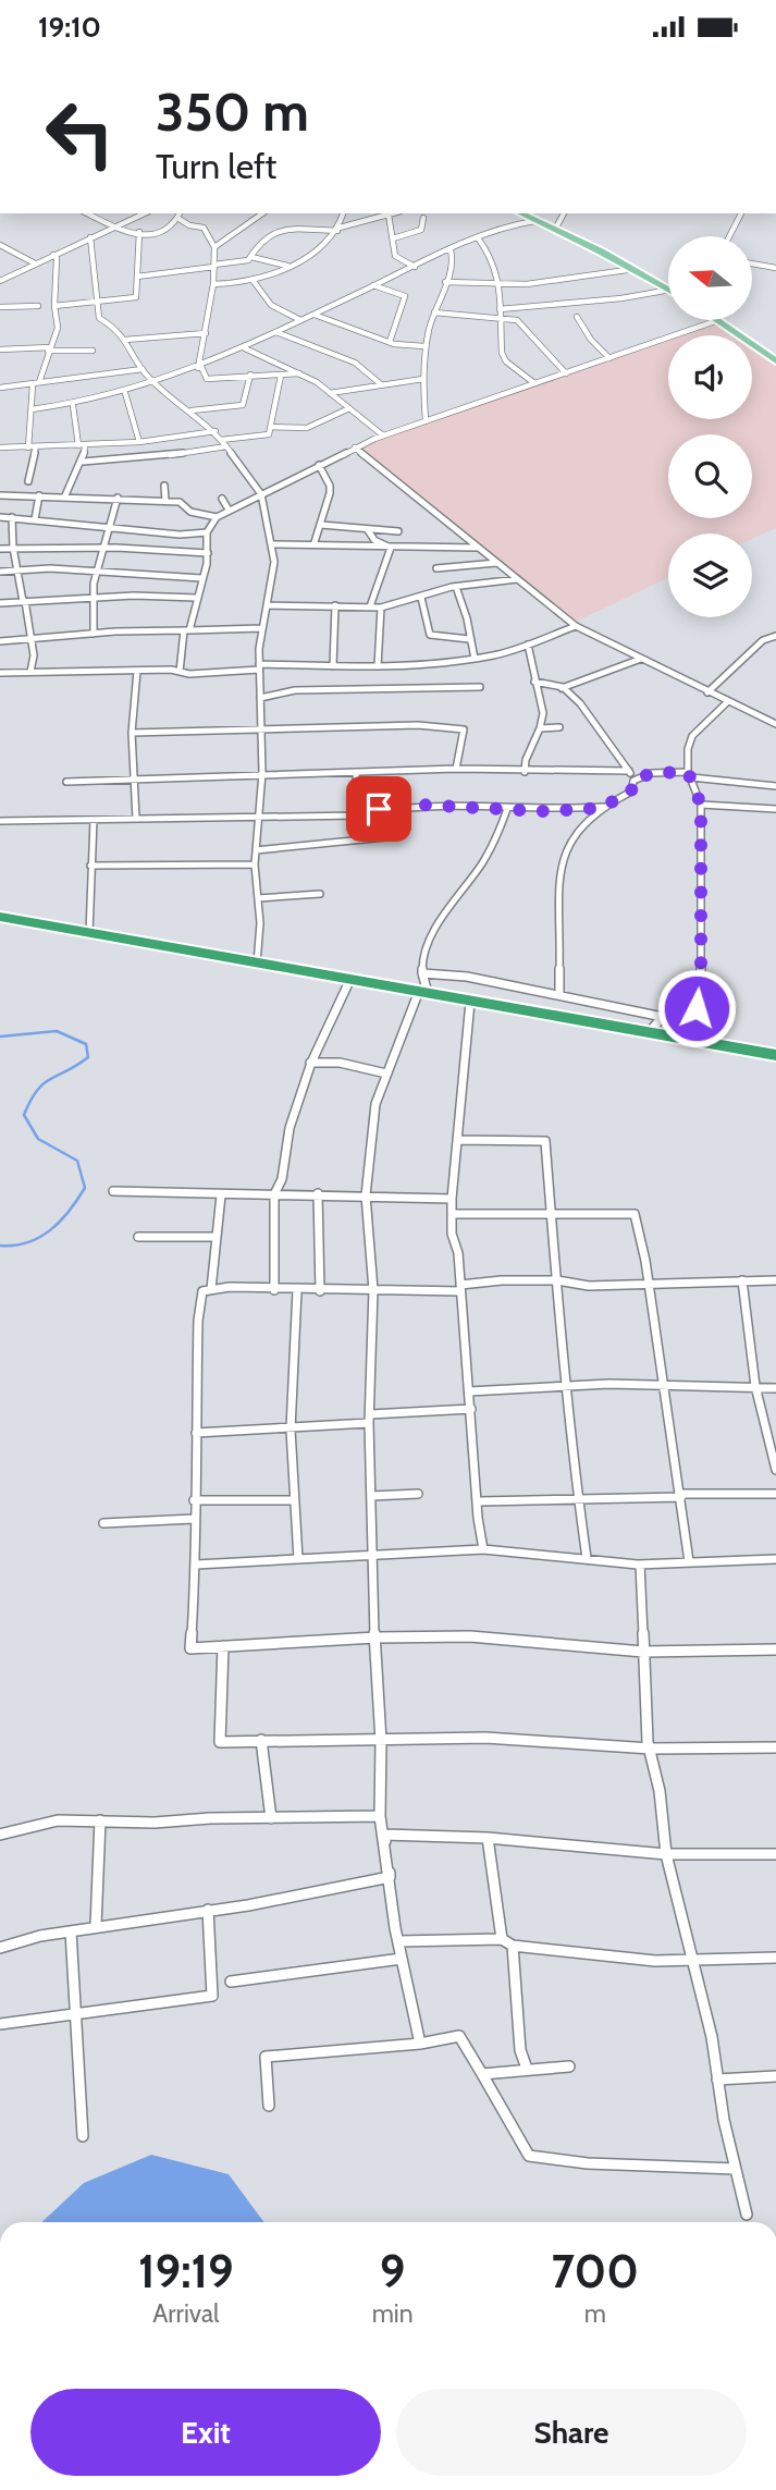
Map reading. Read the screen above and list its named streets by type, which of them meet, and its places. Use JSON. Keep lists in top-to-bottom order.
{
  "north": "left",
  "page": {
    "status": "19:10",
    "turn": ["350 m", "Turn left"],
    "eta": [
      "19:19",
      "Arrival",
      "9",
      "min",
      "700",
      "m"
    ],
    "buttons": ["Exit", "Share"]
  }
}
